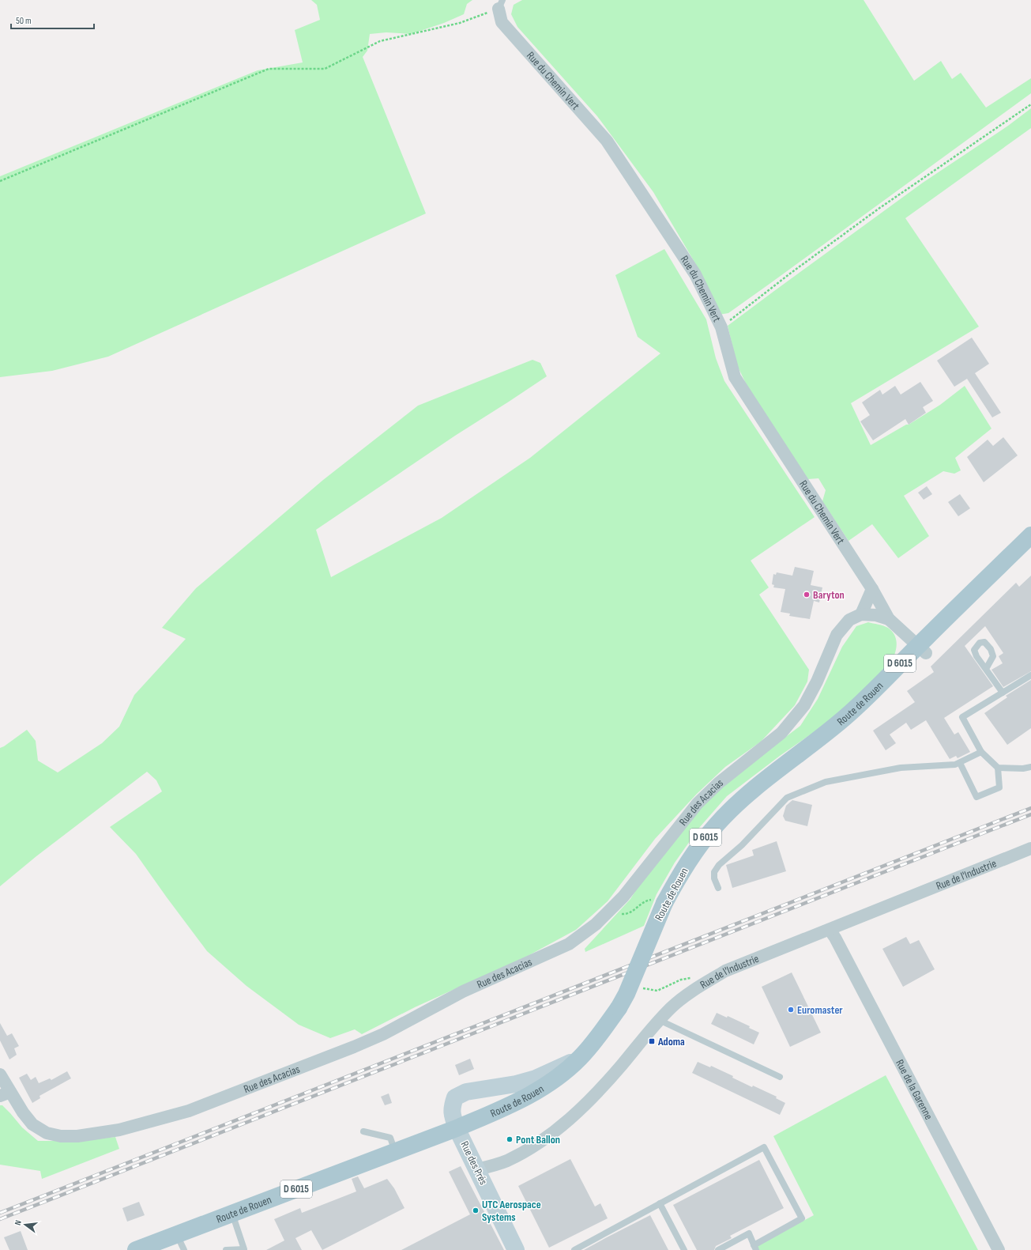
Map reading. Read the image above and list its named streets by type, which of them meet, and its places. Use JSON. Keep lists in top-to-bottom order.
{
  "streets": {
    "main road": ["D 6015", "Route de Rouen", "Rue des Prés"],
    "street": [
      "Rue du Chemin Vert",
      "Rue des Acacias",
      "Rue de l'Industrie",
      "Rue de la Garenne"
    ]
  },
  "crossings": [
    ["Rue du Chemin Vert", "Route de Rouen"],
    ["Route de Rouen", "Rue des Prés"],
    ["Rue de l'Industrie", "Rue de la Garenne"],
    ["Rue de l'Industrie", "Rue des Prés"]
  ],
  "places": {
    "other": [
      "Baryton",
      "Euromaster",
      "Pont Ballon",
      "UTC Aerospace Systems"
    ],
    "transit": ["Adoma"]
  },
  "scale_bar": "50 m",
  "north": "left"
}
